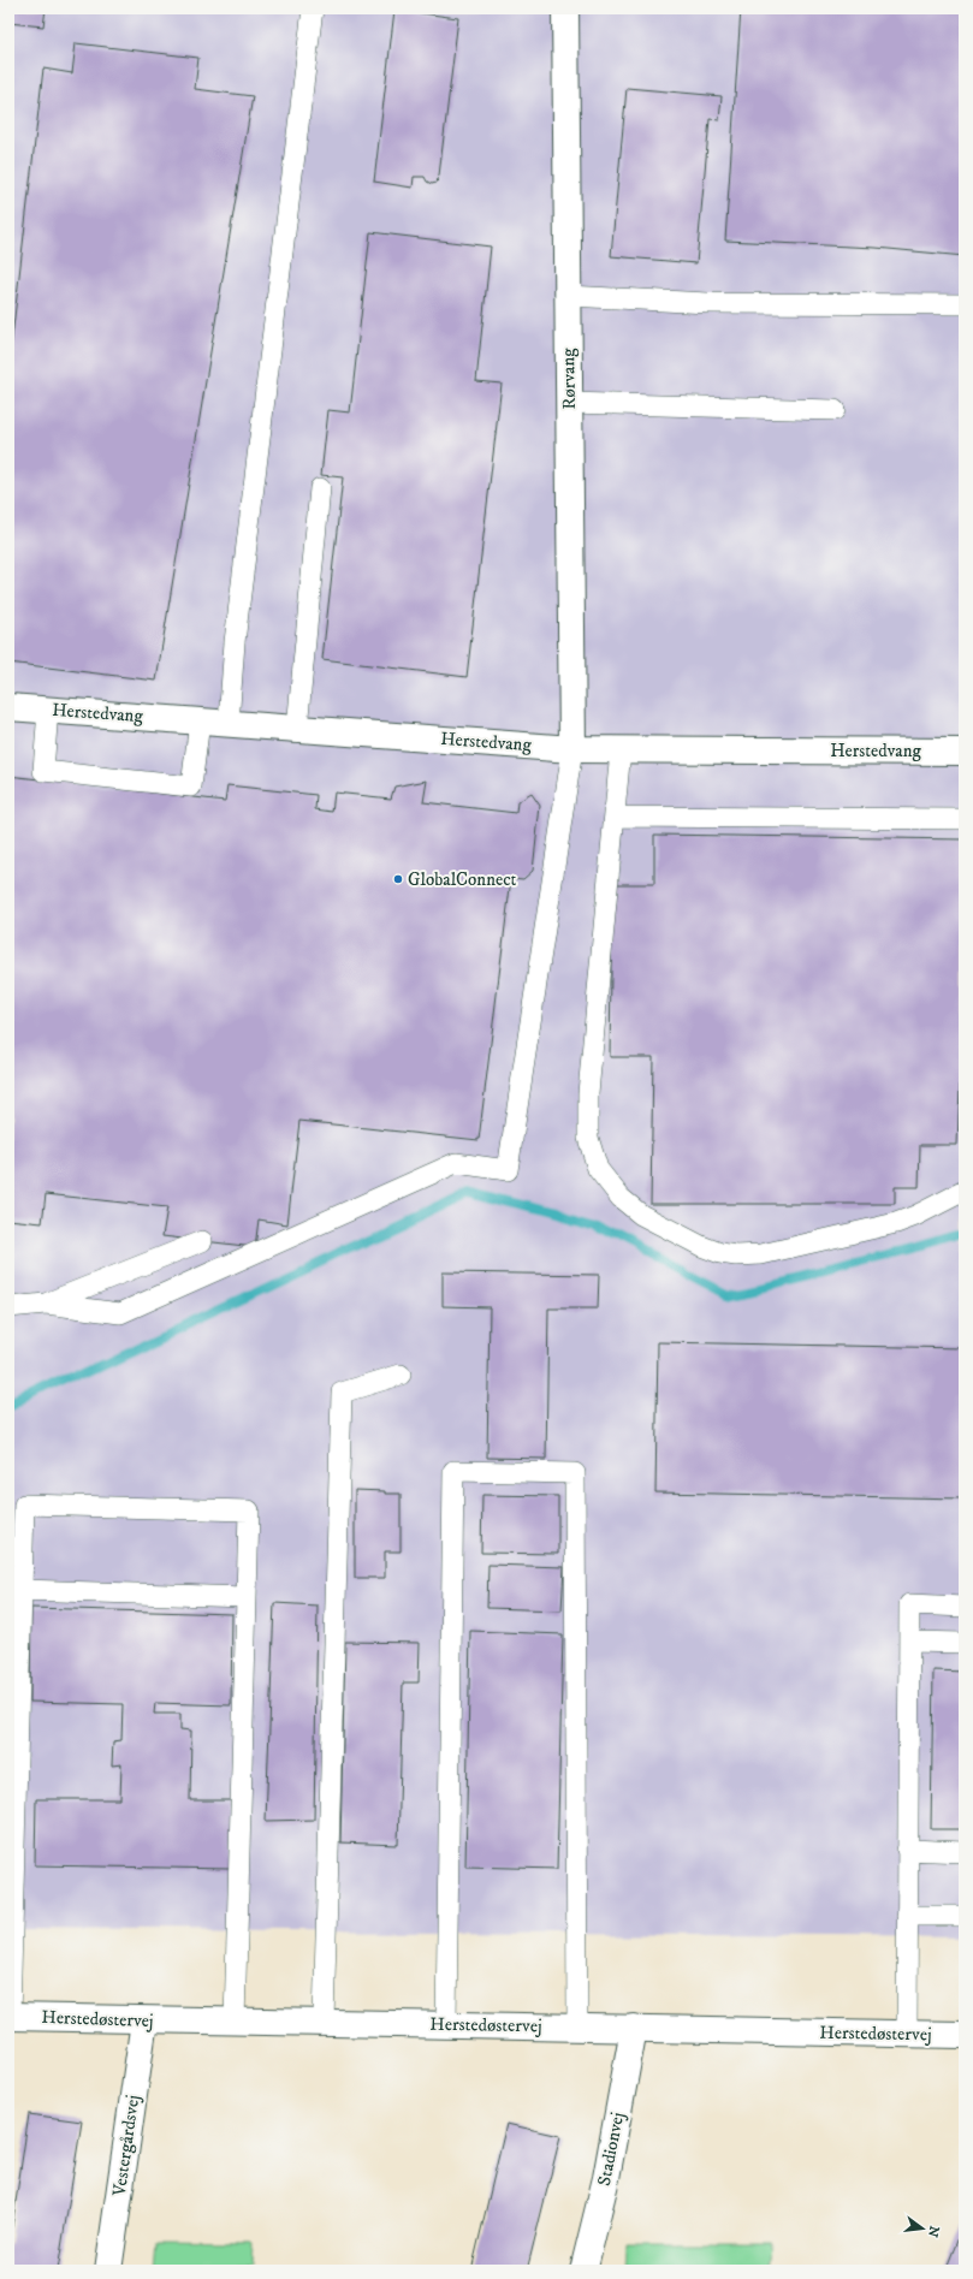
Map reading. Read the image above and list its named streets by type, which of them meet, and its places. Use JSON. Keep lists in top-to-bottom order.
{
  "streets": {
    "street": [
      "Rørvang",
      "Herstedvang",
      "Herstedøstervej",
      "Vestergårdsvej",
      "Stadionvej"
    ]
  },
  "crossings": [
    ["Rørvang", "Herstedvang"],
    ["Herstedøstervej", "Vestergårdsvej"],
    ["Herstedøstervej", "Stadionvej"]
  ],
  "places": ["GlobalConnect"],
  "north": "right"
}
